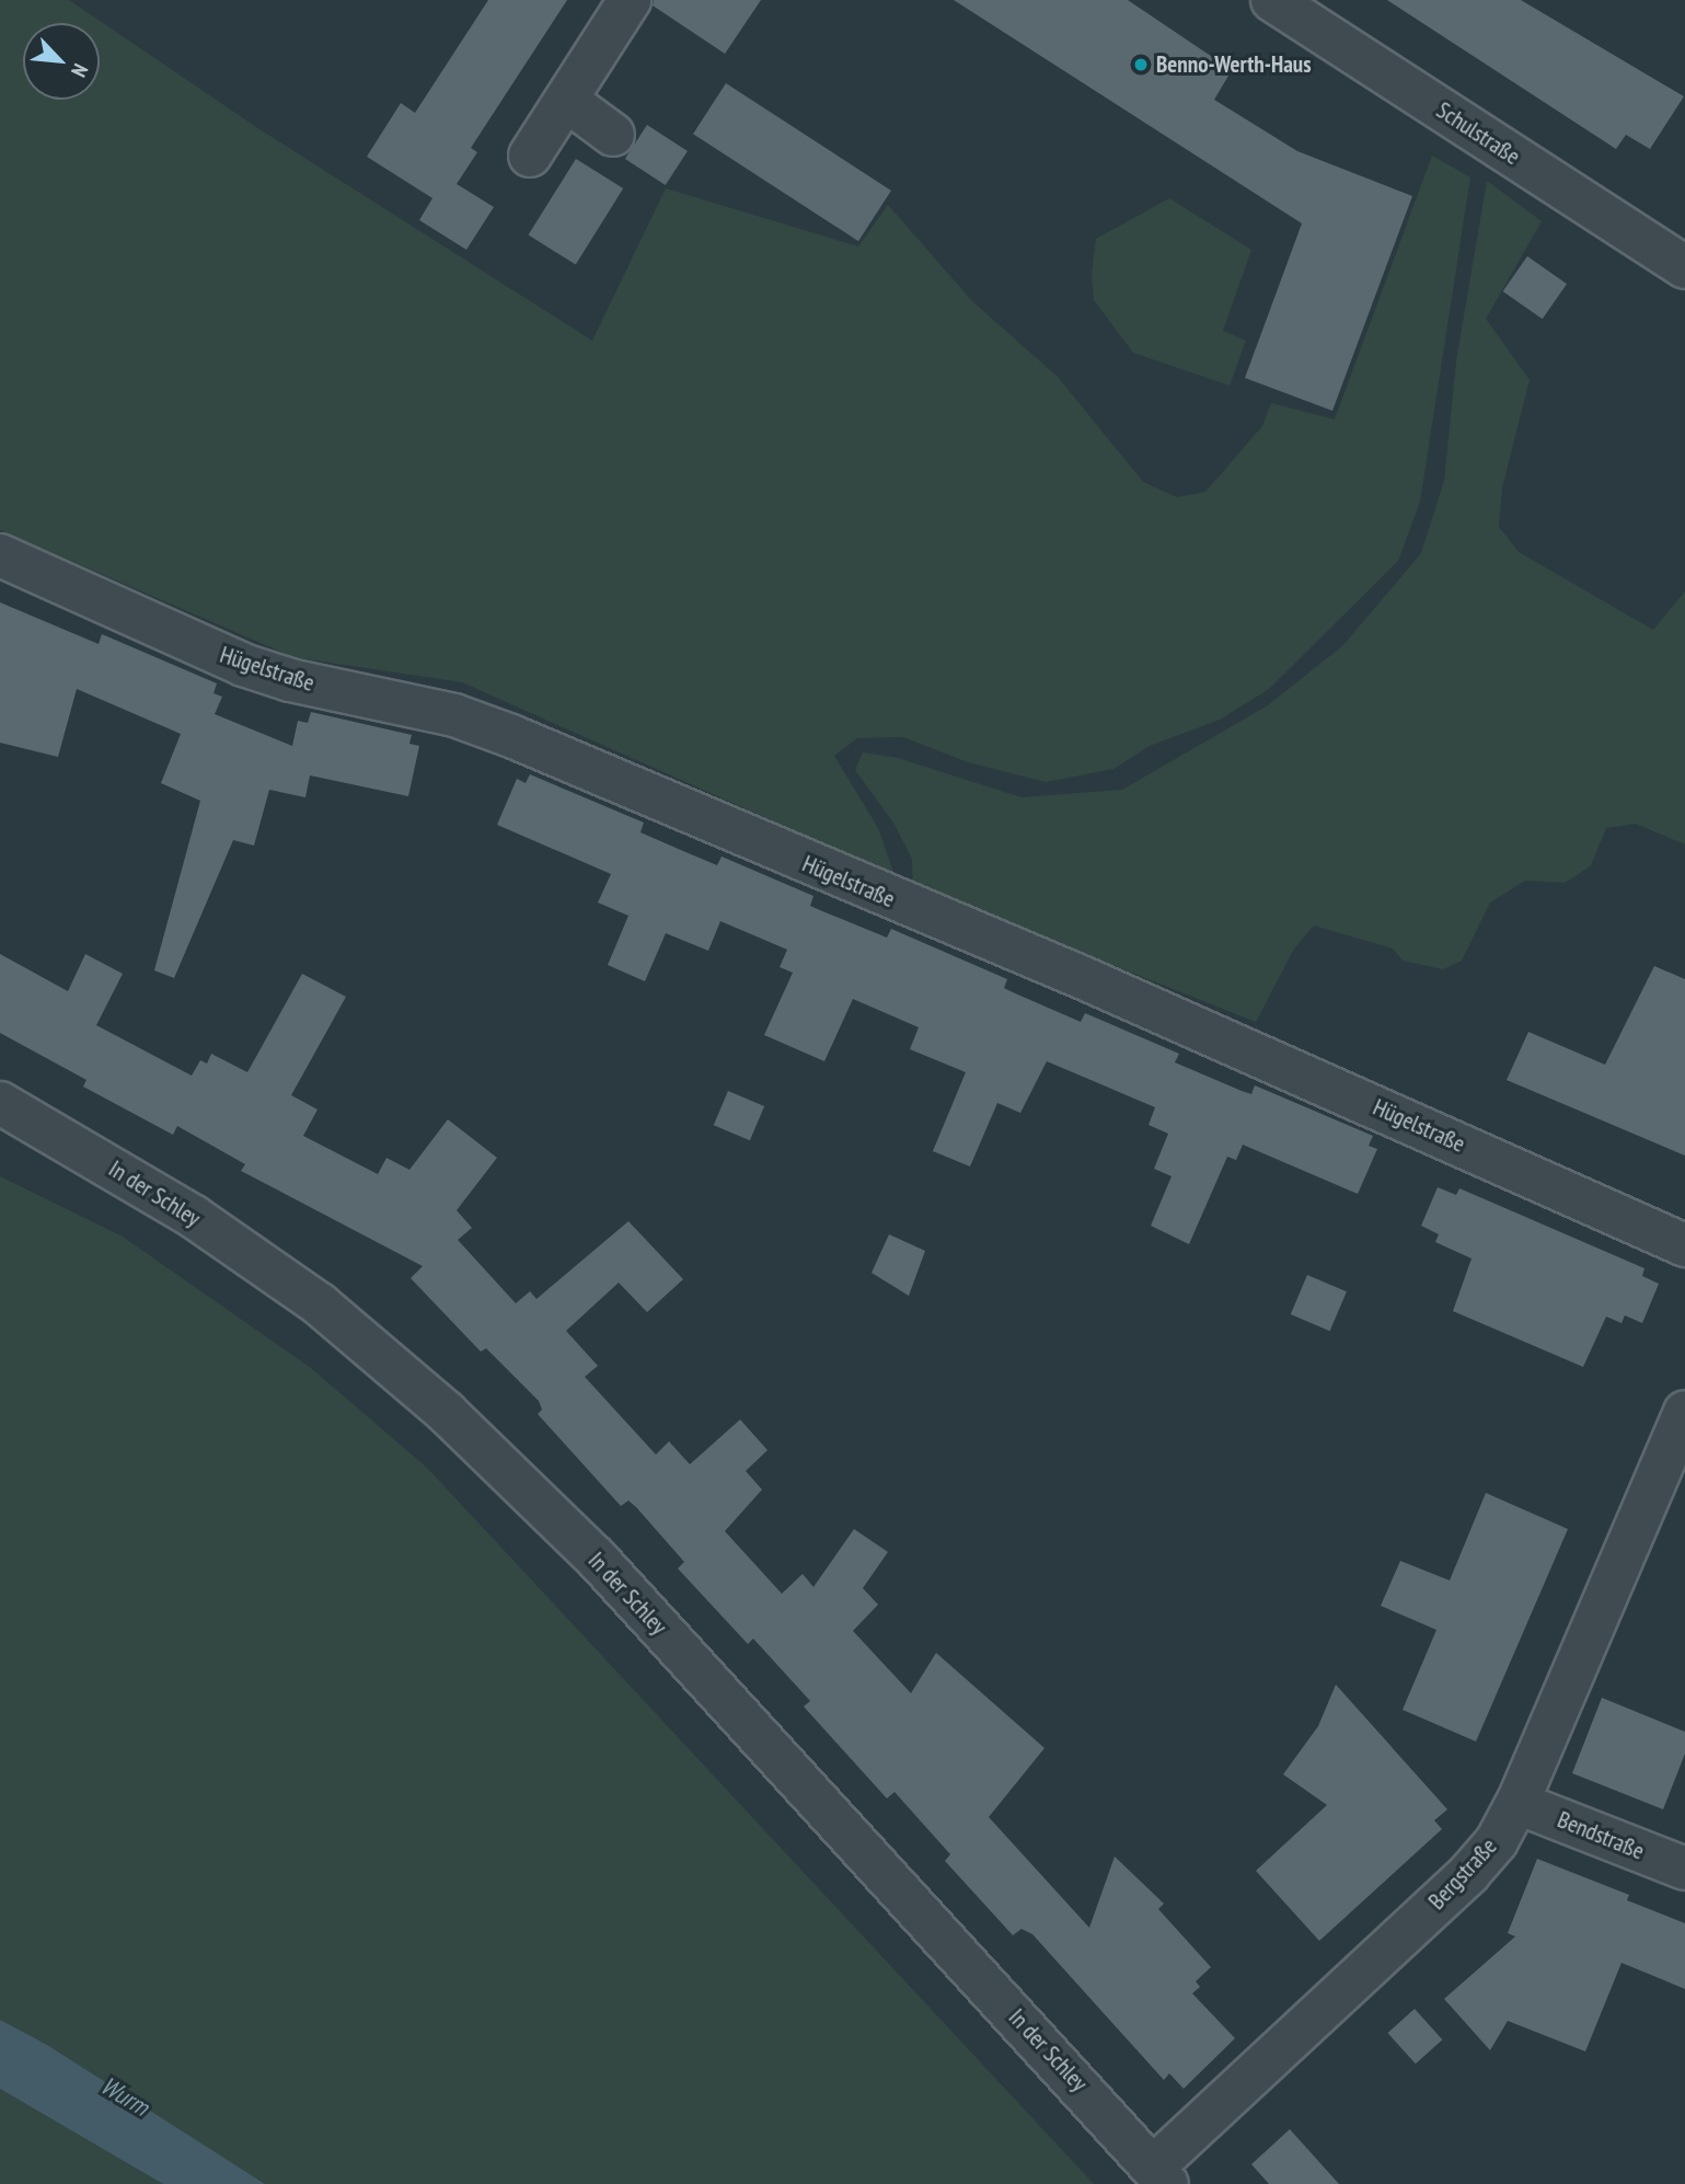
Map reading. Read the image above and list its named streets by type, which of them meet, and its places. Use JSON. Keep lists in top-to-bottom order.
{
  "streets": {
    "street": [
      "Schulstraße",
      "Hügelstraße",
      "In der Schley",
      "Bendstraße",
      "Bergstraße"
    ]
  },
  "crossings": [
    ["In der Schley", "Bergstraße"],
    ["Bendstraße", "Bergstraße"]
  ],
  "water": ["Wurm"],
  "places": ["Benno-Werth-Haus"],
  "north": "bottom right"
}
